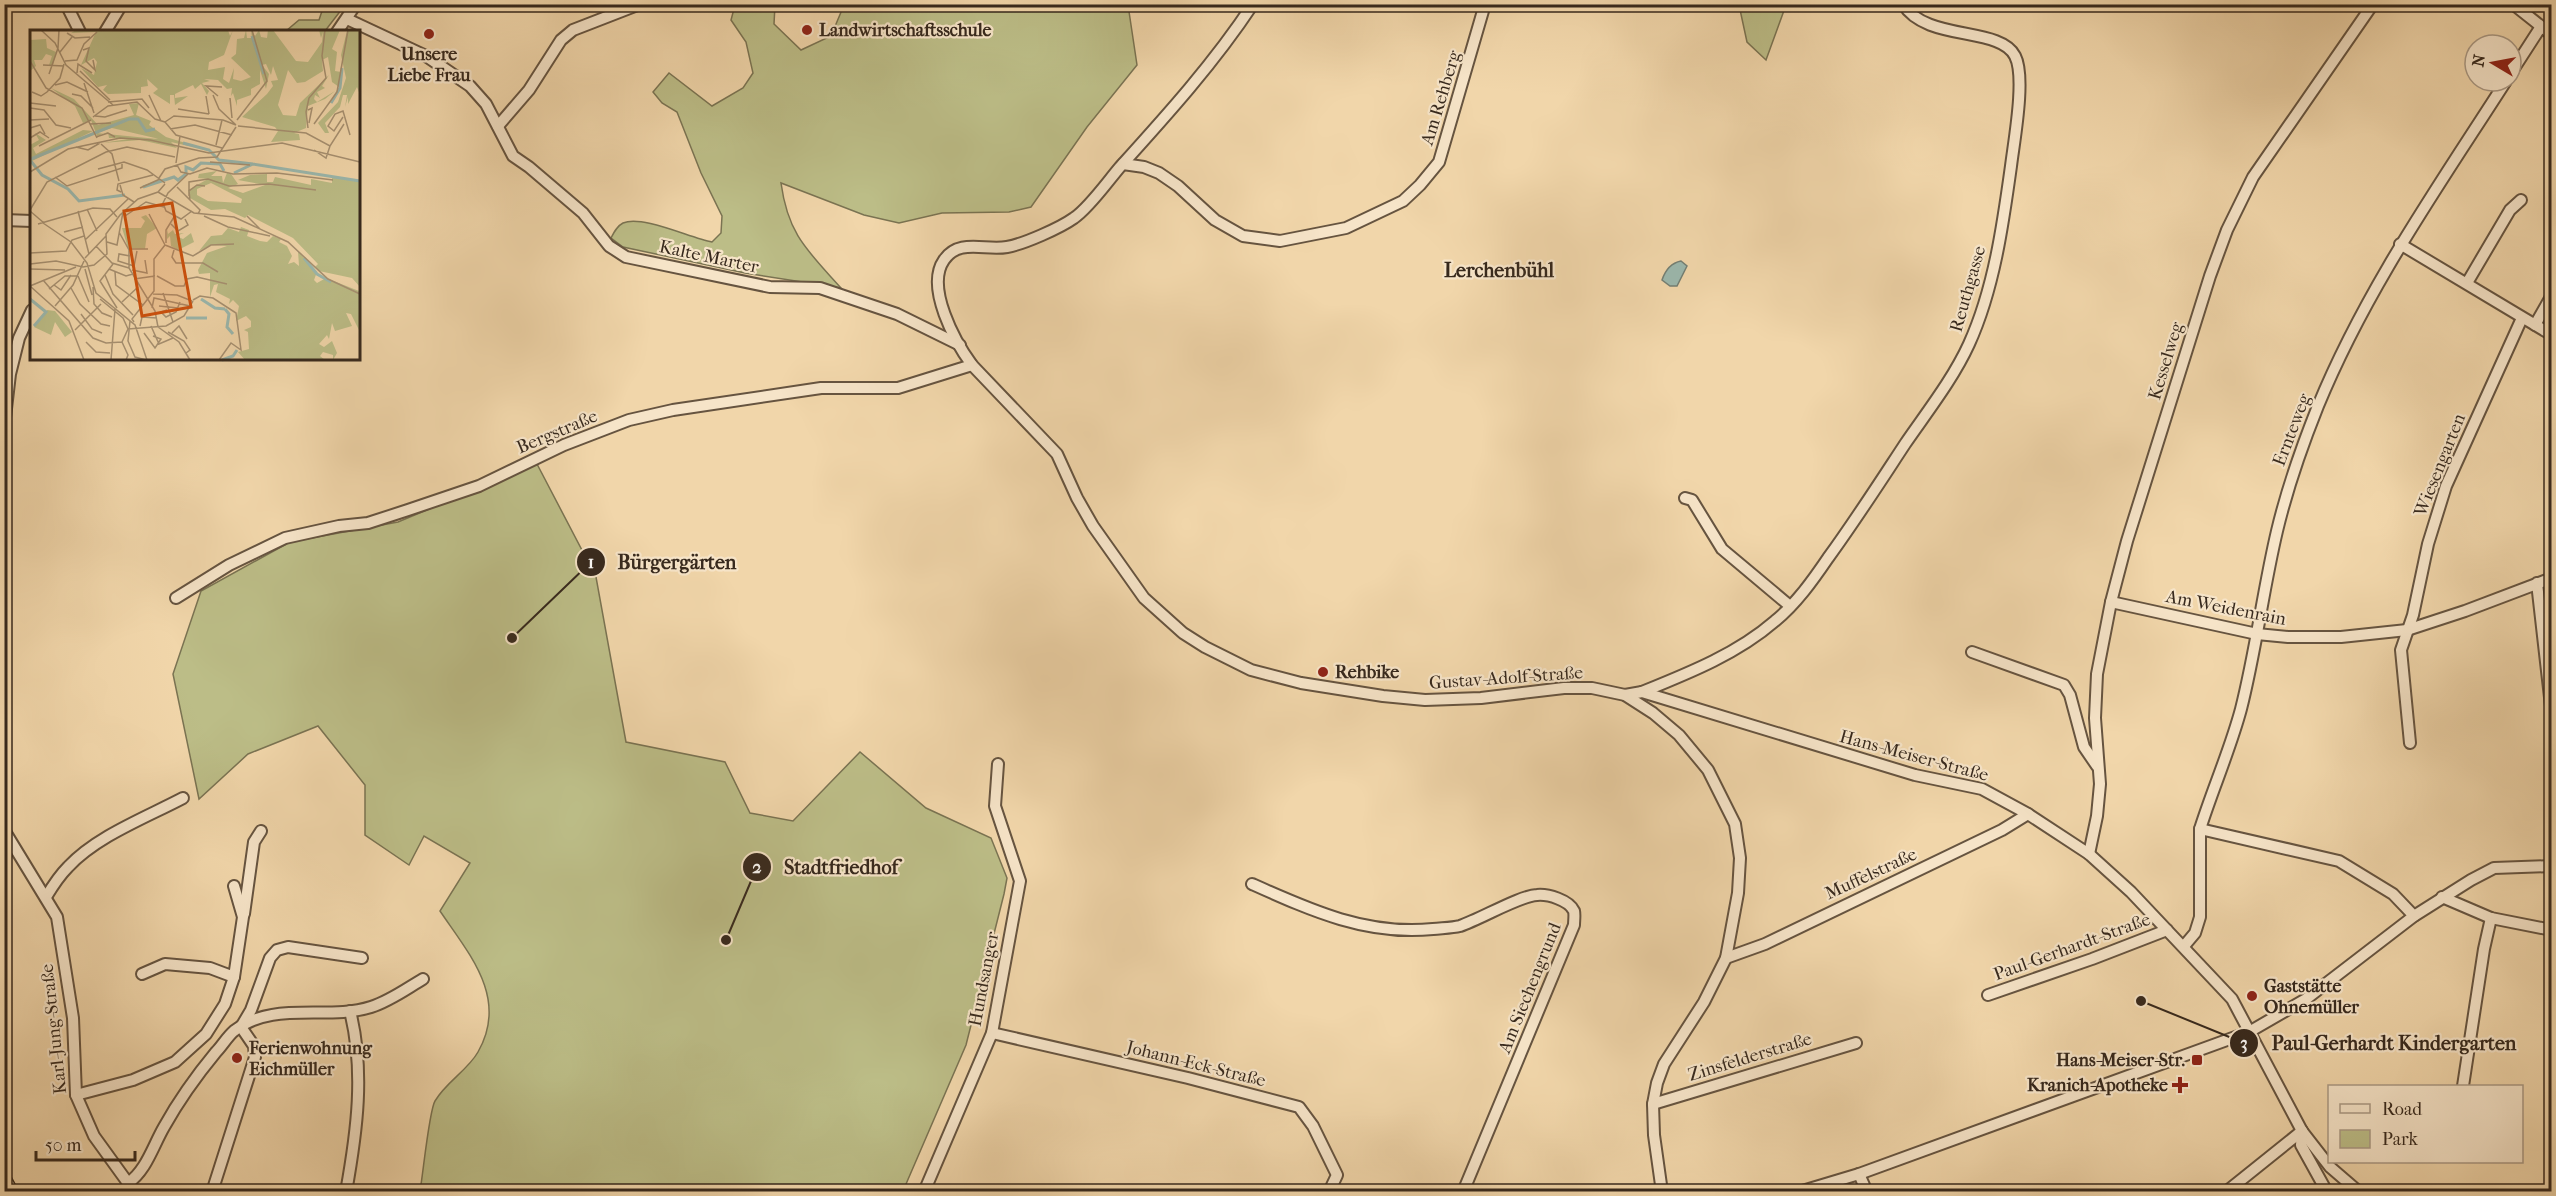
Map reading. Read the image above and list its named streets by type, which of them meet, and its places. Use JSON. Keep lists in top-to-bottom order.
{
  "streets": {
    "street": [
      "Am Rehberg",
      "Kalte Marter",
      "Reuthgasse",
      "Kesselweg",
      "Ernteweg",
      "Bergstraße",
      "Wiesengarten",
      "Am Weidenrain",
      "Gustav-Adolf-Straße",
      "Hans-Meiser-Straße",
      "Muffelstraße",
      "Paul-Gerhardt-Straße",
      "Hundsanger",
      "Am Siechengrund",
      "Karl-Jung-Straße",
      "Zinsfelderstraße",
      "Johann-Eck-Straße"
    ]
  },
  "crossings": [
    ["Kalte Marter", "Gustav-Adolf-Straße"],
    ["Reuthgasse", "Hans-Meiser-Straße"],
    ["Kesselweg", "Am Weidenrain"],
    ["Kesselweg", "Hans-Meiser-Straße"],
    ["Ernteweg", "Am Weidenrain"],
    ["Ernteweg", "Hans-Meiser-Straße"],
    ["Bergstraße", "Gustav-Adolf-Straße"],
    ["Wiesengarten", "Am Weidenrain"],
    ["Gustav-Adolf-Straße", "Hans-Meiser-Straße"],
    ["Hans-Meiser-Straße", "Muffelstraße"],
    ["Hans-Meiser-Straße", "Paul-Gerhardt-Straße"],
    ["Hundsanger", "Johann-Eck-Straße"]
  ],
  "districts": ["Lerchenbühl"],
  "places": {
    "other": [
      "Landwirtschaftsschule",
      "Unsere Liebe Frau",
      "Bürgergärten",
      "Rehbike",
      "Stadtfriedhof",
      "Gaststätte Ohnemüller",
      "Paul-Gerhardt Kindergarten",
      "Ferienwohnung Eichmüller"
    ],
    "transit": ["Hans-Meiser-Str."],
    "health": ["Kranich-Apotheke"]
  },
  "legend": ["Road", "Park"],
  "scale_bar": "50 m",
  "north": "left"
}
